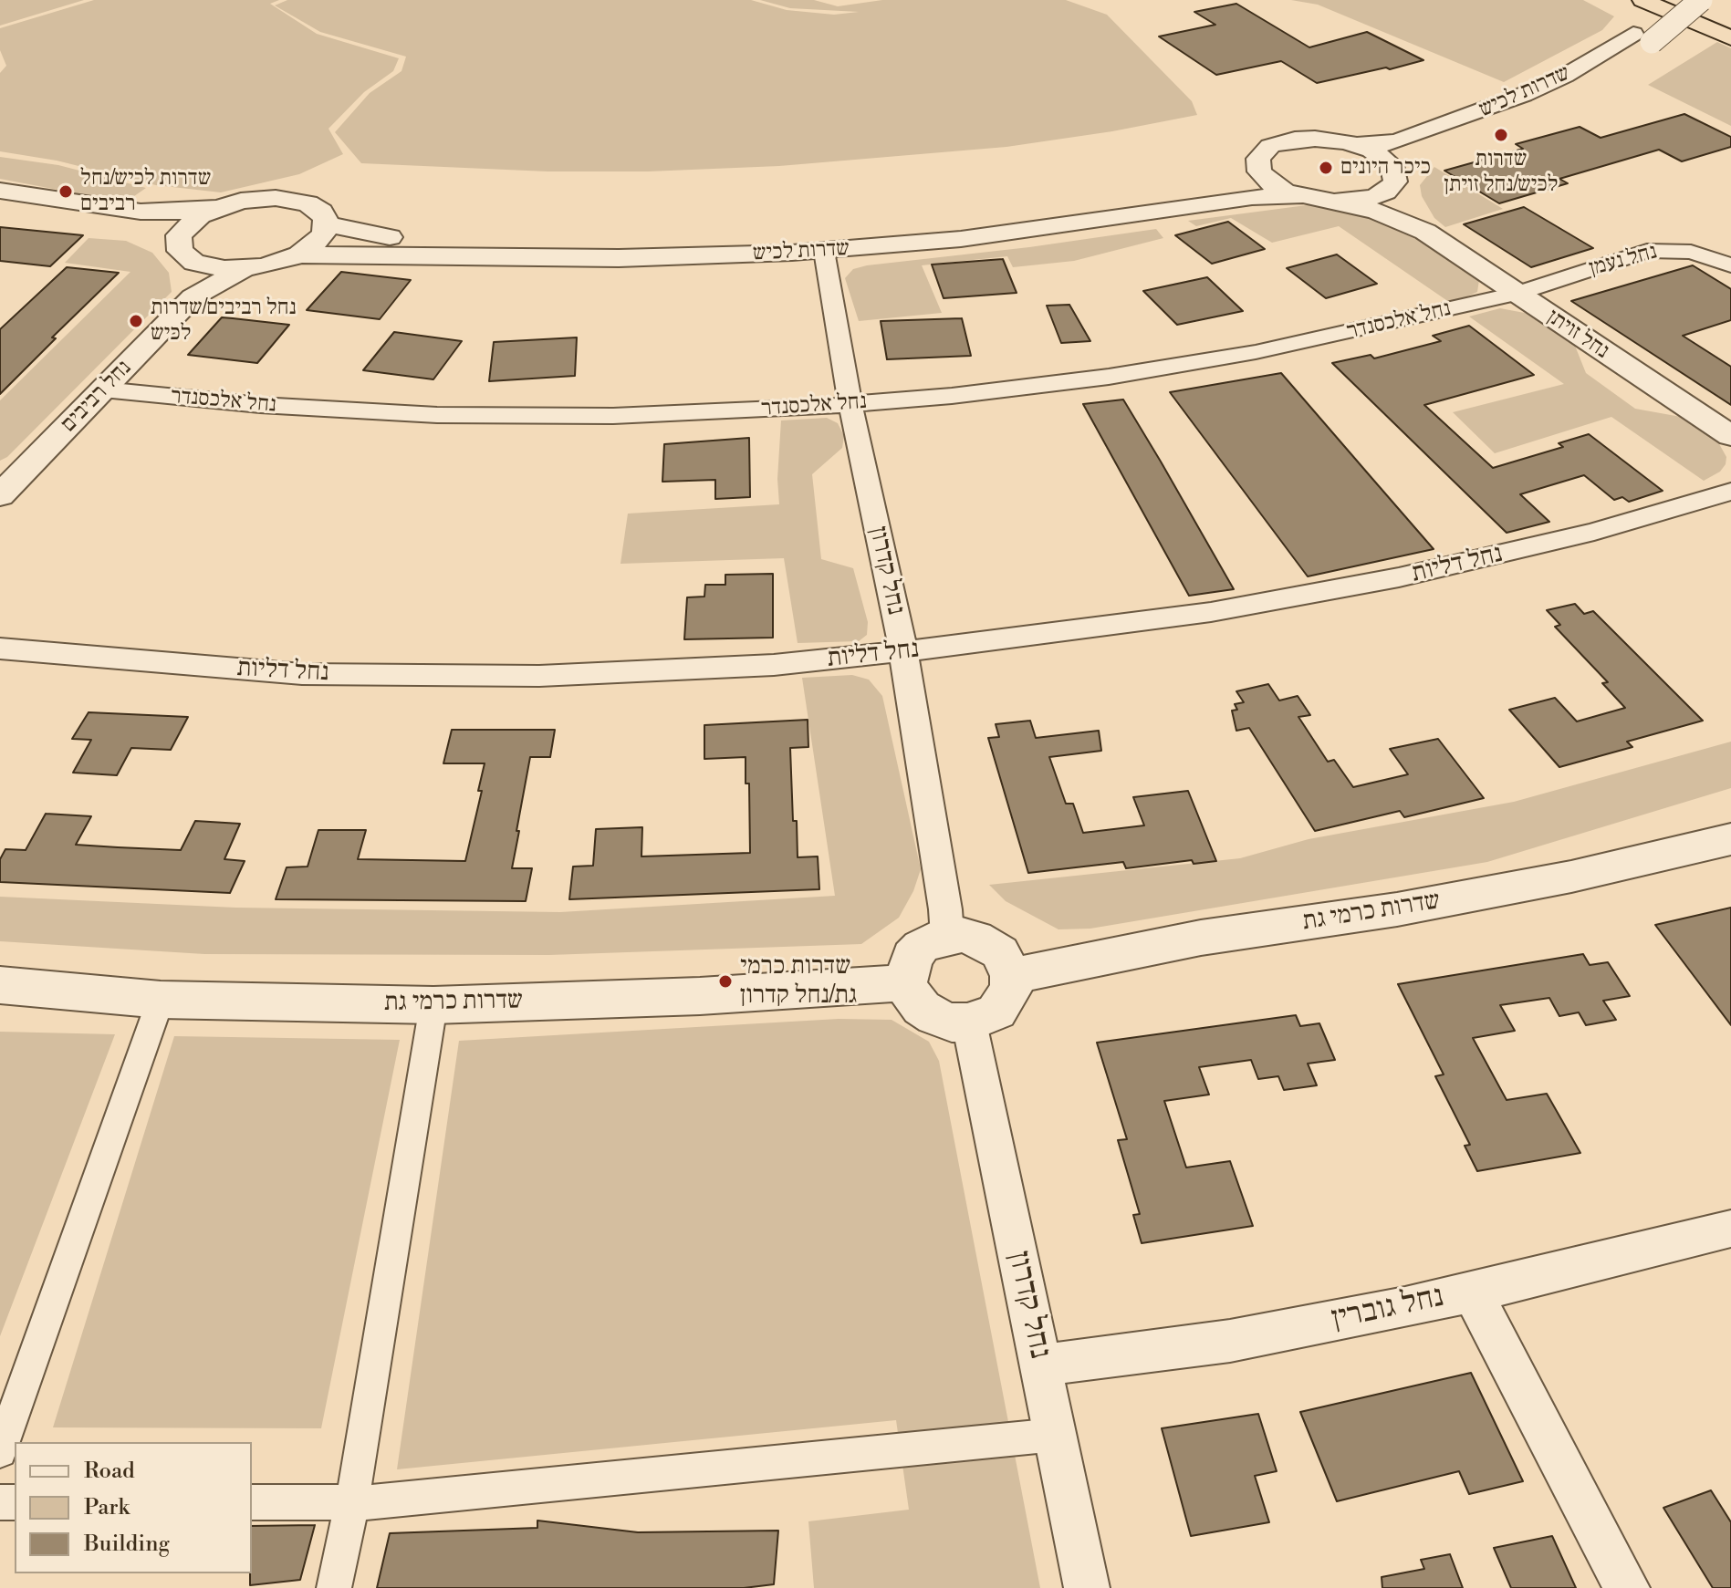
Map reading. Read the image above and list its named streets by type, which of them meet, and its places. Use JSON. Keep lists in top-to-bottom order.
{
  "streets": {
    "street": [
      "שדרות לכיש",
      "נחל נעמן",
      "נחל אלכסנדר",
      "נחל זויתן",
      "נחל רביבים",
      "נחל דליות",
      "נחל קדרון",
      "שדרות כרמי גת",
      "נחל גוברין"
    ]
  },
  "crossings": [
    ["שדרות לכיש", "נחל זויתן"],
    ["שדרות לכיש", "נחל קדרון"],
    ["נחל נעמן", "נחל אלכסנדר"],
    ["נחל נעמן", "נחל זויתן"],
    ["נחל אלכסנדר", "נחל זויתן"],
    ["נחל אלכסנדר", "נחל רביבים"],
    ["נחל אלכסנדר", "נחל קדרון"],
    ["נחל דליות", "נחל קדרון"],
    ["נחל קדרון", "שדרות כרמי גת"],
    ["נחל קדרון", "נחל גוברין"]
  ],
  "places": [
    "שדרות לכיש/נחל זויתן",
    "כיכר היונים",
    "שדרות לכיש/נחל רביבים",
    "נחל רביבים/שדרות לכיש",
    "שדרות כרמי גת/נחל קדרון"
  ],
  "legend": ["Road", "Park", "Building"]
}
